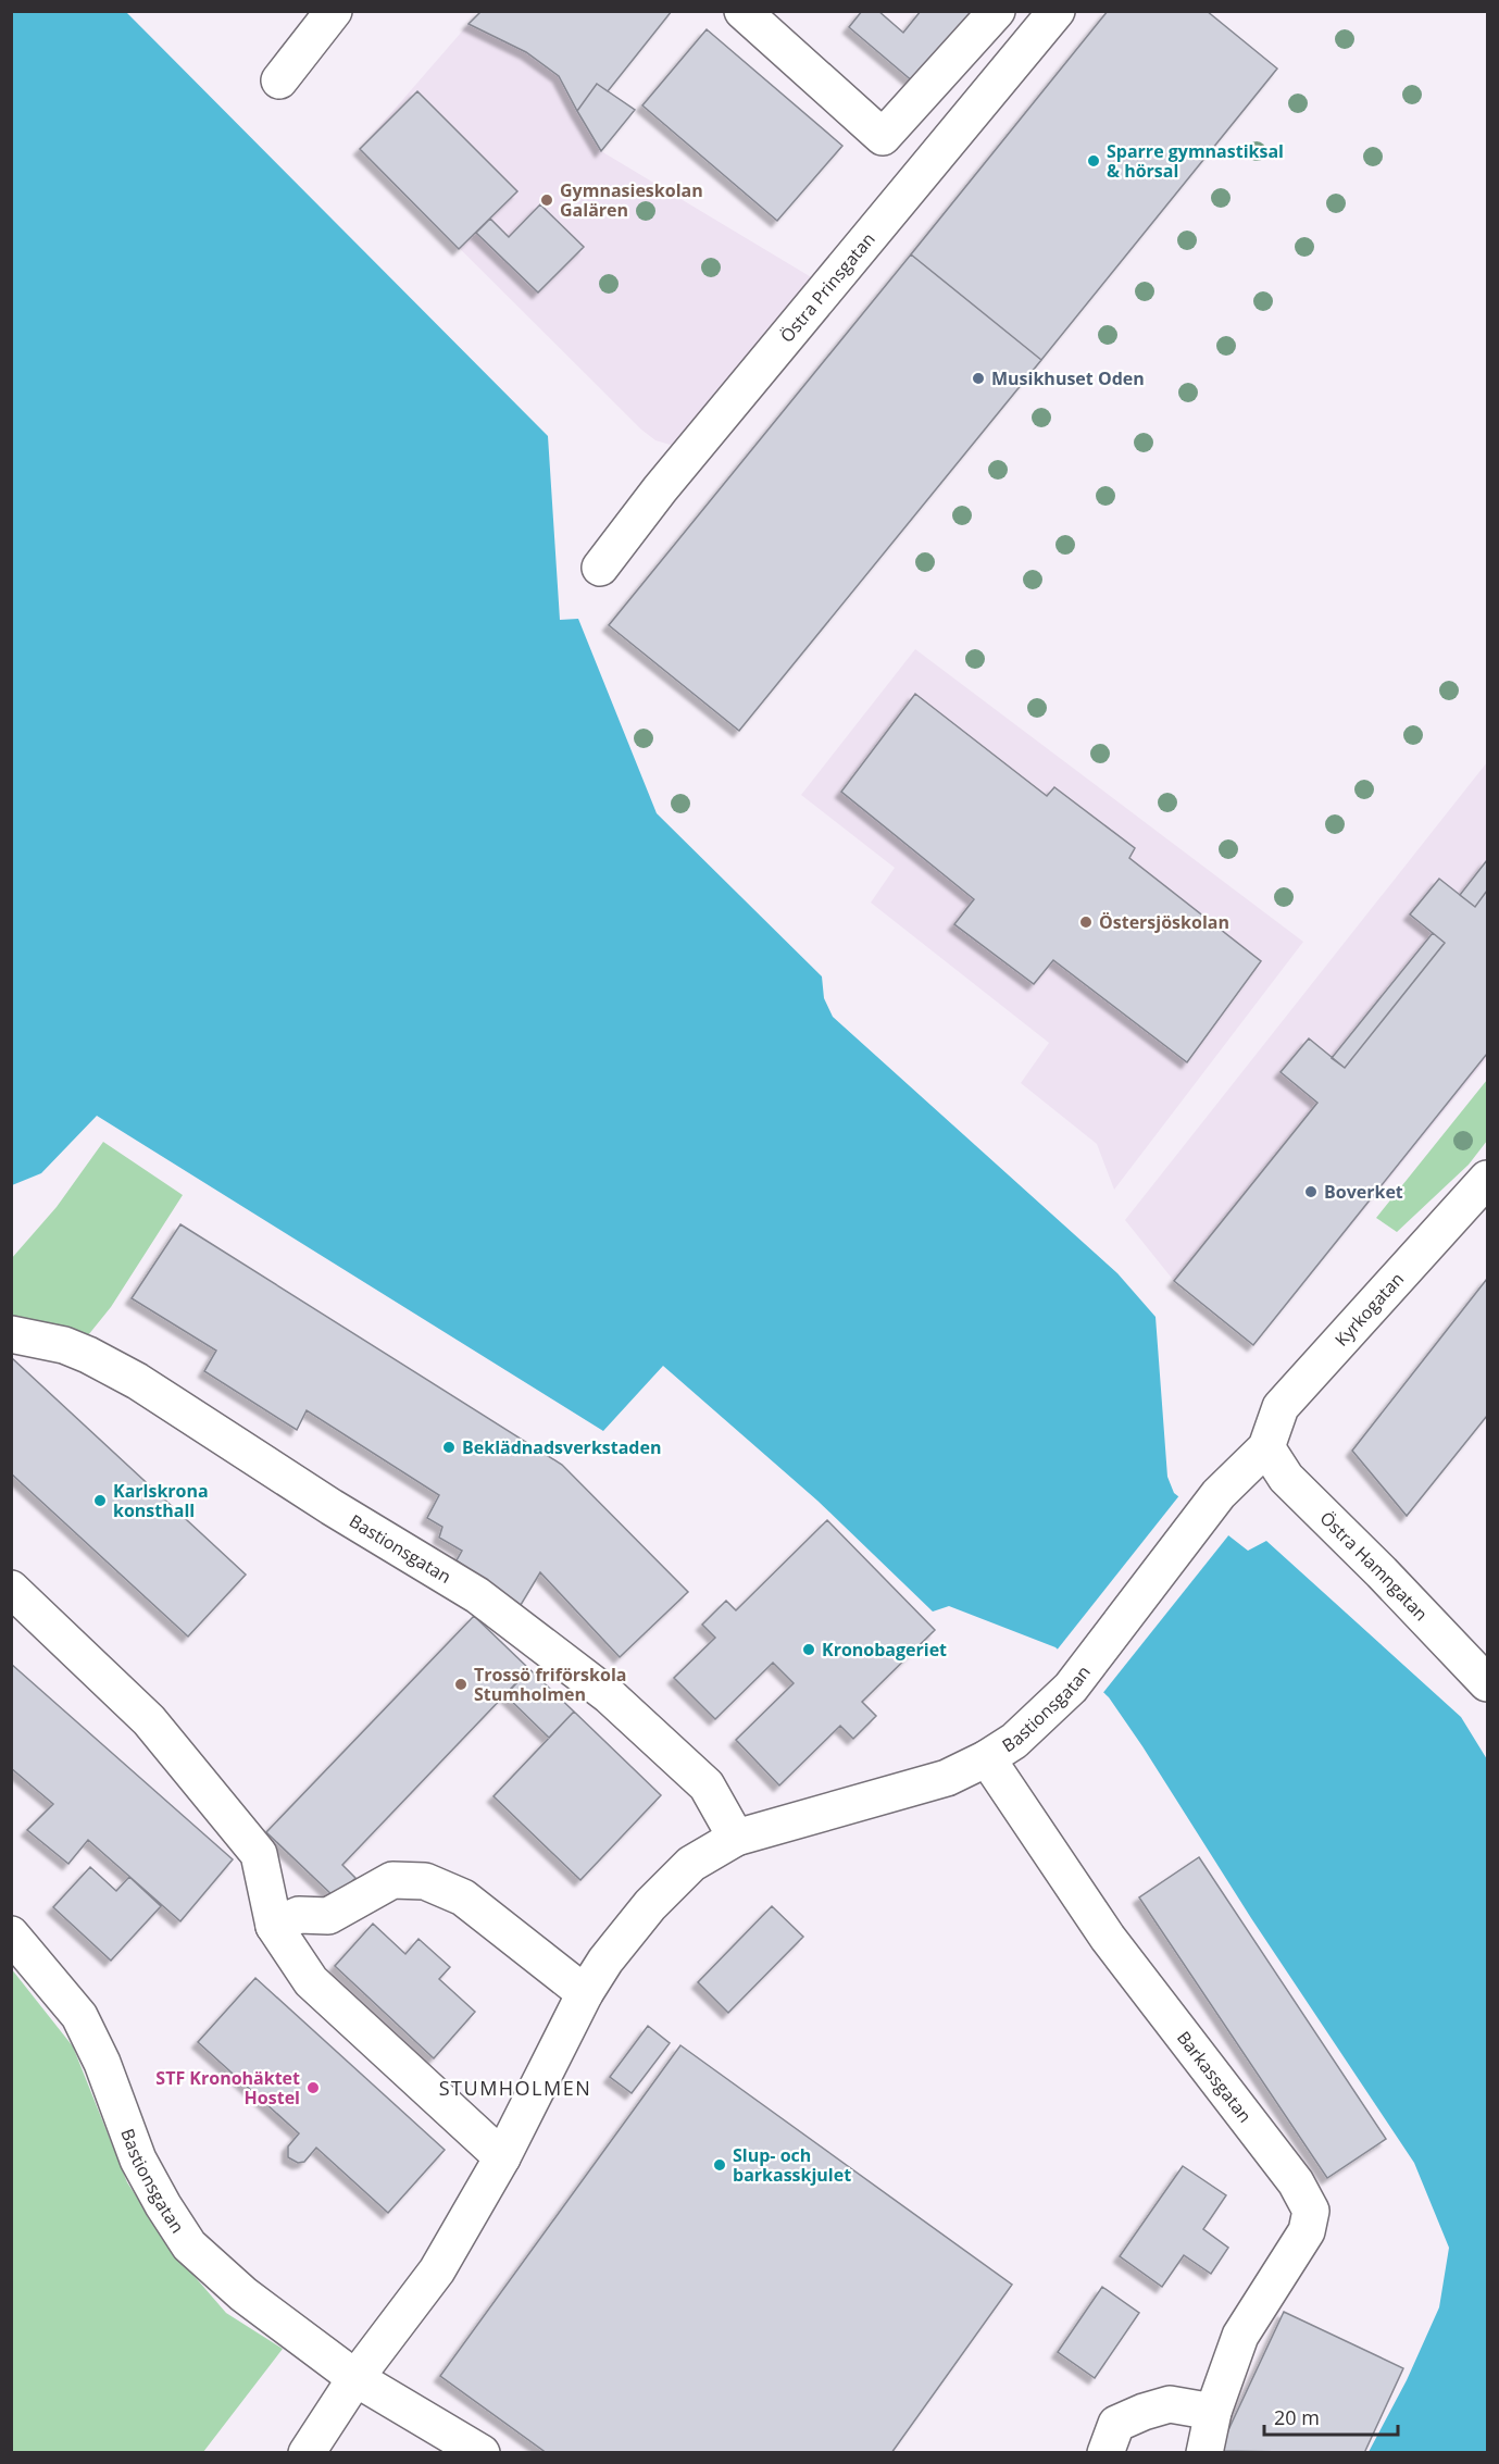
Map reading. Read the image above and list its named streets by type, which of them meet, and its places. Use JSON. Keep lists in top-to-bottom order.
{
  "streets": {
    "street": [
      "Östra Prinsgatan",
      "Kyrkogatan",
      "Bastionsgatan",
      "Östra Hamngatan",
      "Barkassgatan"
    ]
  },
  "crossings": [
    ["Kyrkogatan", "Bastionsgatan"],
    ["Kyrkogatan", "Östra Hamngatan"],
    ["Bastionsgatan", "Östra Hamngatan"],
    ["Bastionsgatan", "Barkassgatan"]
  ],
  "districts": ["STUMHOLMEN"],
  "places": [
    "Sparre gymnastiksal & hörsal",
    "Gymnasieskolan Galären",
    "Musikhuset Oden",
    "Östersjöskolan",
    "Boverket",
    "Beklädnadsverkstaden",
    "Karlskrona konsthall",
    "Kronobageriet",
    "Trossö friförskola Stumholmen",
    "STF Kronohäktet Hostel",
    "Slup- och barkasskjulet"
  ],
  "scale_bar": "20 m"
}
